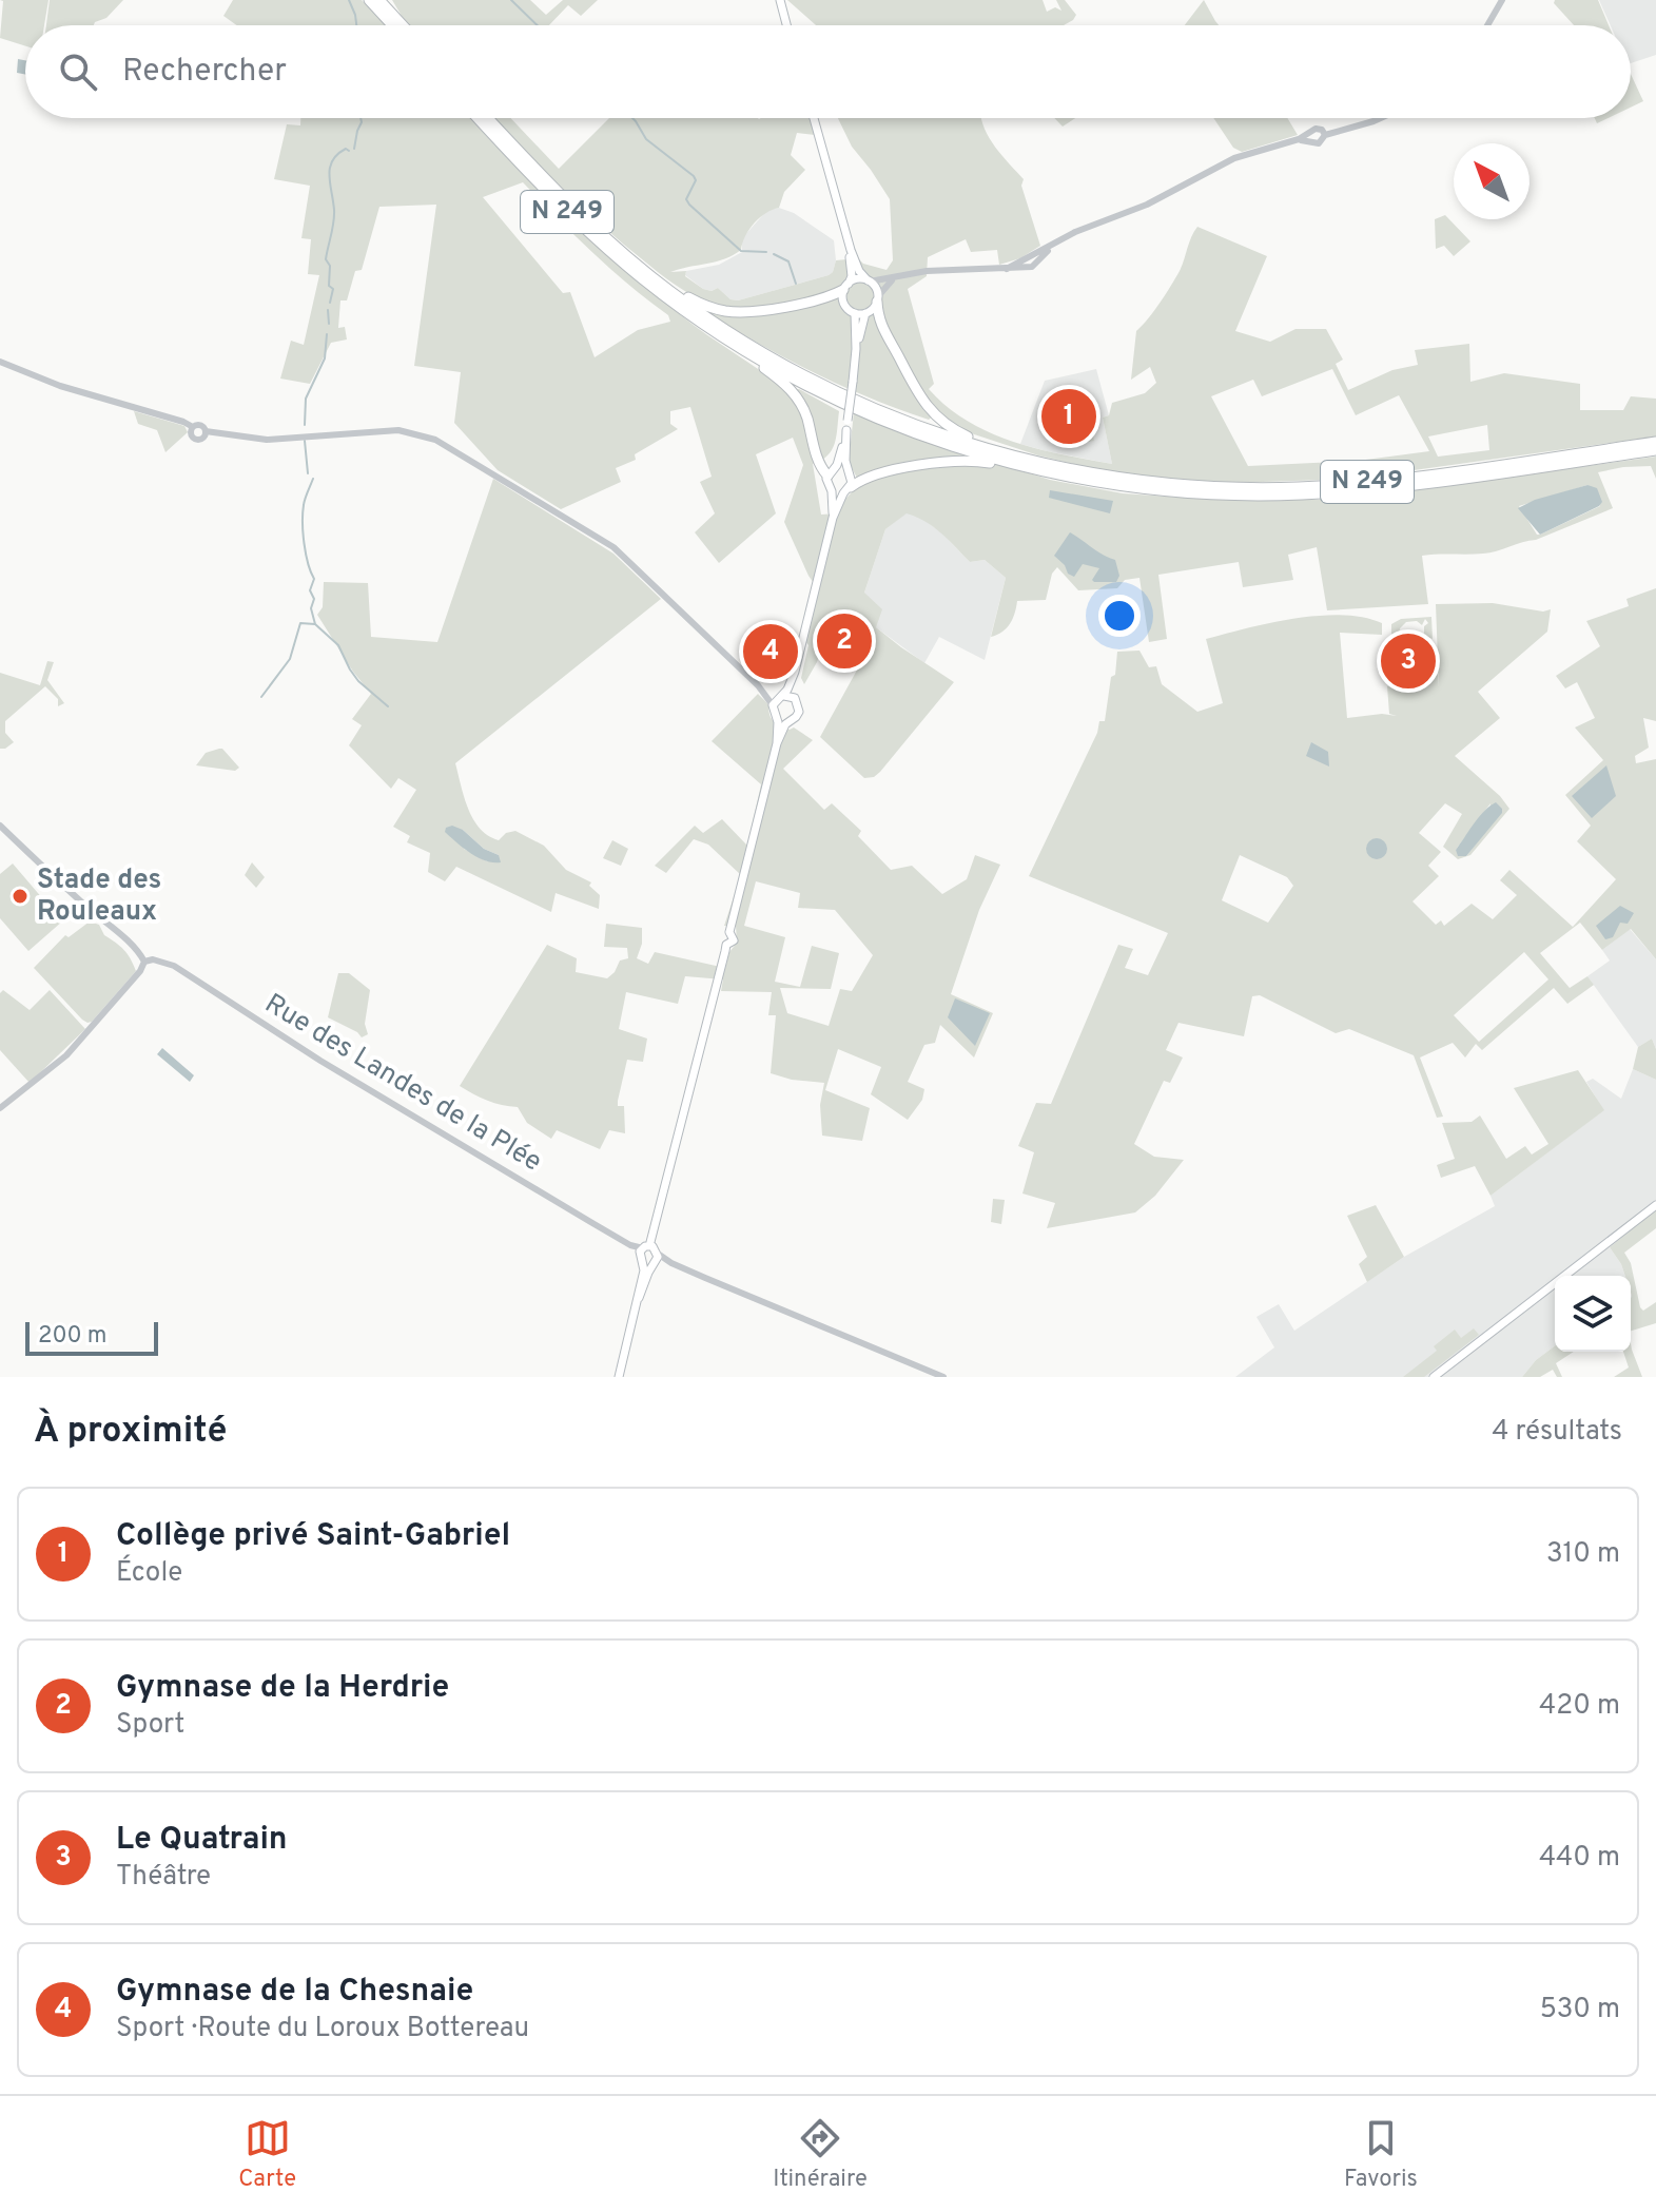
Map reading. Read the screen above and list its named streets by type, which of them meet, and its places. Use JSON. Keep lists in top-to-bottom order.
{
  "streets": {
    "highway": ["N 249"],
    "street": ["Rue des Landes de la Plée"]
  },
  "places": ["Stade des Rouleaux"],
  "scale_bar": "200 m",
  "north": "top left",
  "page": {
    "search": "Rechercher",
    "pins": [
      "1",
      "2",
      "4",
      "3"
    ],
    "scale": "200 m",
    "heading": ["À proximité", "4 résultats"],
    "list": [
      {
        "mark": "1",
        "name": "Collège privé Saint-Gabriel",
        "note": "École",
        "value": "310 m"
      },
      {
        "mark": "2",
        "name": "Gymnase de la Herdrie",
        "note": "Sport",
        "value": "420 m"
      },
      {
        "mark": "3",
        "name": "Le Quatrain",
        "note": "Théâtre",
        "value": "440 m"
      },
      {
        "mark": "4",
        "name": "Gymnase de la Chesnaie",
        "note": "Sport · Route du Loroux Bottereau",
        "value": "530 m"
      }
    ],
    "nav": ["Carte", "Itinéraire", "Favoris"]
  }
}
